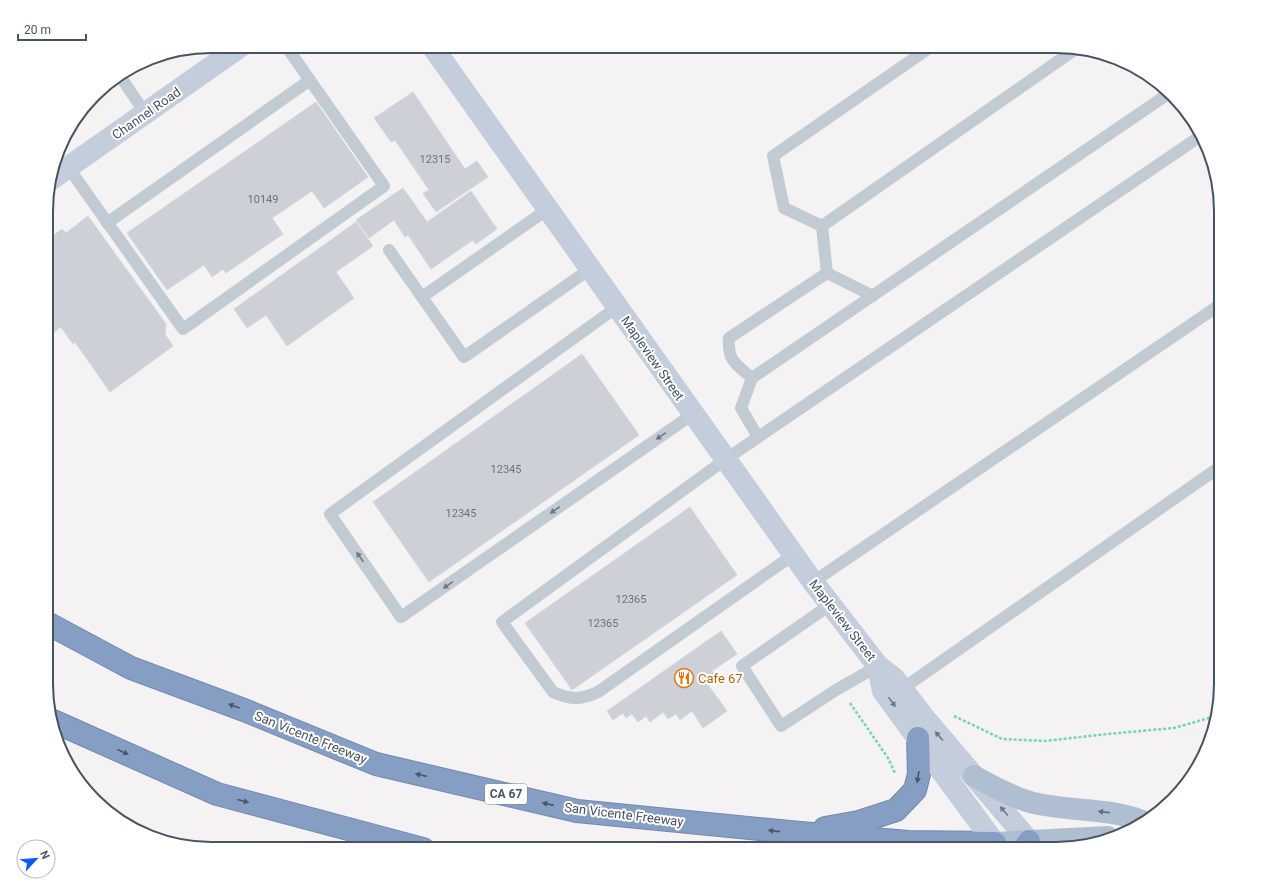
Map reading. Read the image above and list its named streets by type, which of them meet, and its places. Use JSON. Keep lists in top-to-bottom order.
{
  "streets": {
    "highway": ["San Vicente Freeway", "CA 67"],
    "main road": ["Channel Road", "Mapleview Street"]
  },
  "places": {
    "restaurant": ["Cafe 67"]
  },
  "house_numbers": [
    "12315",
    "10149",
    "12345",
    "12345",
    "12365",
    "12365"
  ],
  "scale_bar": "20 m",
  "north": "top right"
}
